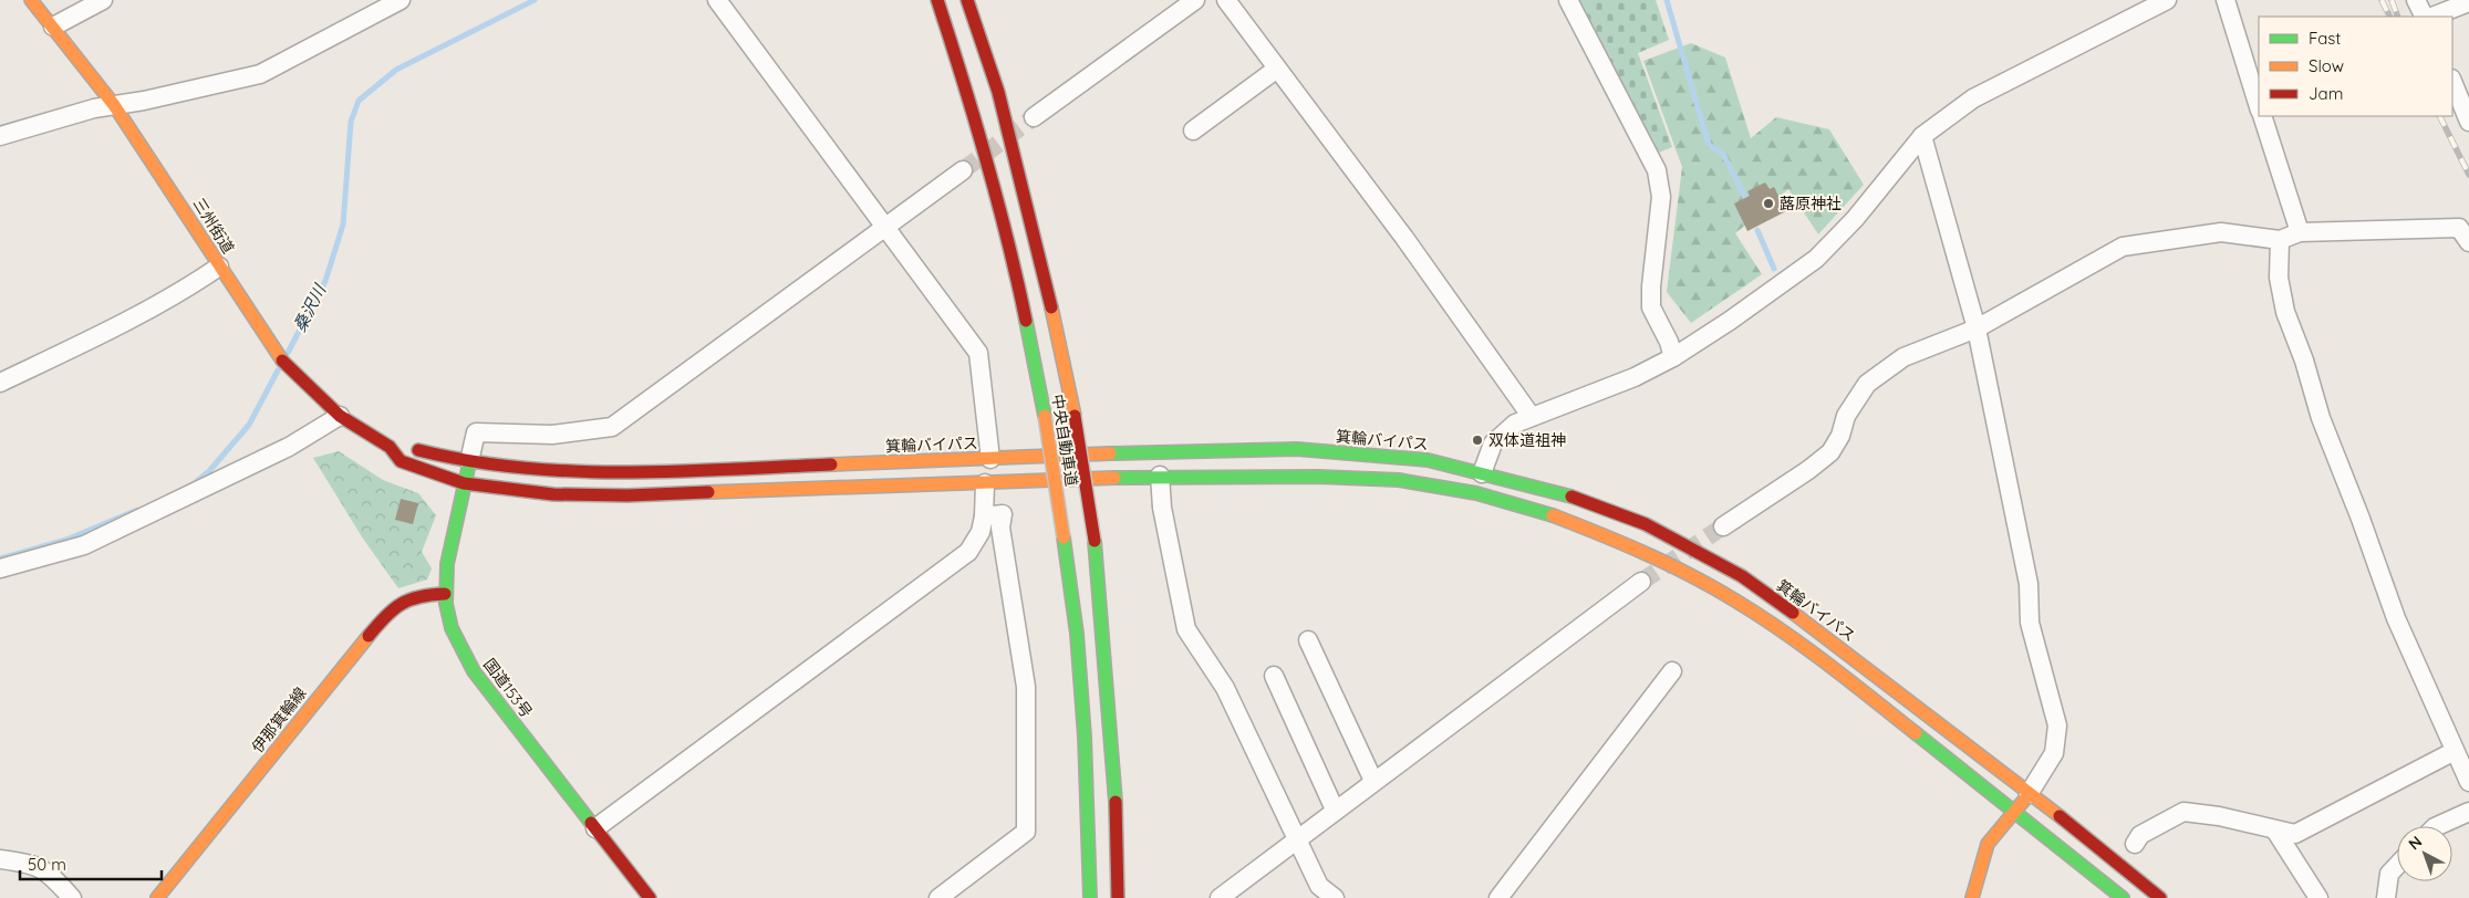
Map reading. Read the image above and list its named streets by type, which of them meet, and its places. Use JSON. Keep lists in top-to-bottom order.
{
  "streets": {
    "main road": [
      "三州街道",
      "中央自動車道",
      "箕輪バイパス",
      "国道153号",
      "伊那箕輪線"
    ]
  },
  "crossings": [
    ["三州街道", "箕輪バイパス"],
    ["三州街道", "国道153号"],
    ["箕輪バイパス", "国道153号"],
    ["国道153号", "伊那箕輪線"]
  ],
  "water": ["桑沢川"],
  "places": ["蕗原神社", "双体道祖神"],
  "legend": ["Fast", "Slow", "Jam"],
  "scale_bar": "50 m",
  "north": "top left"
}
